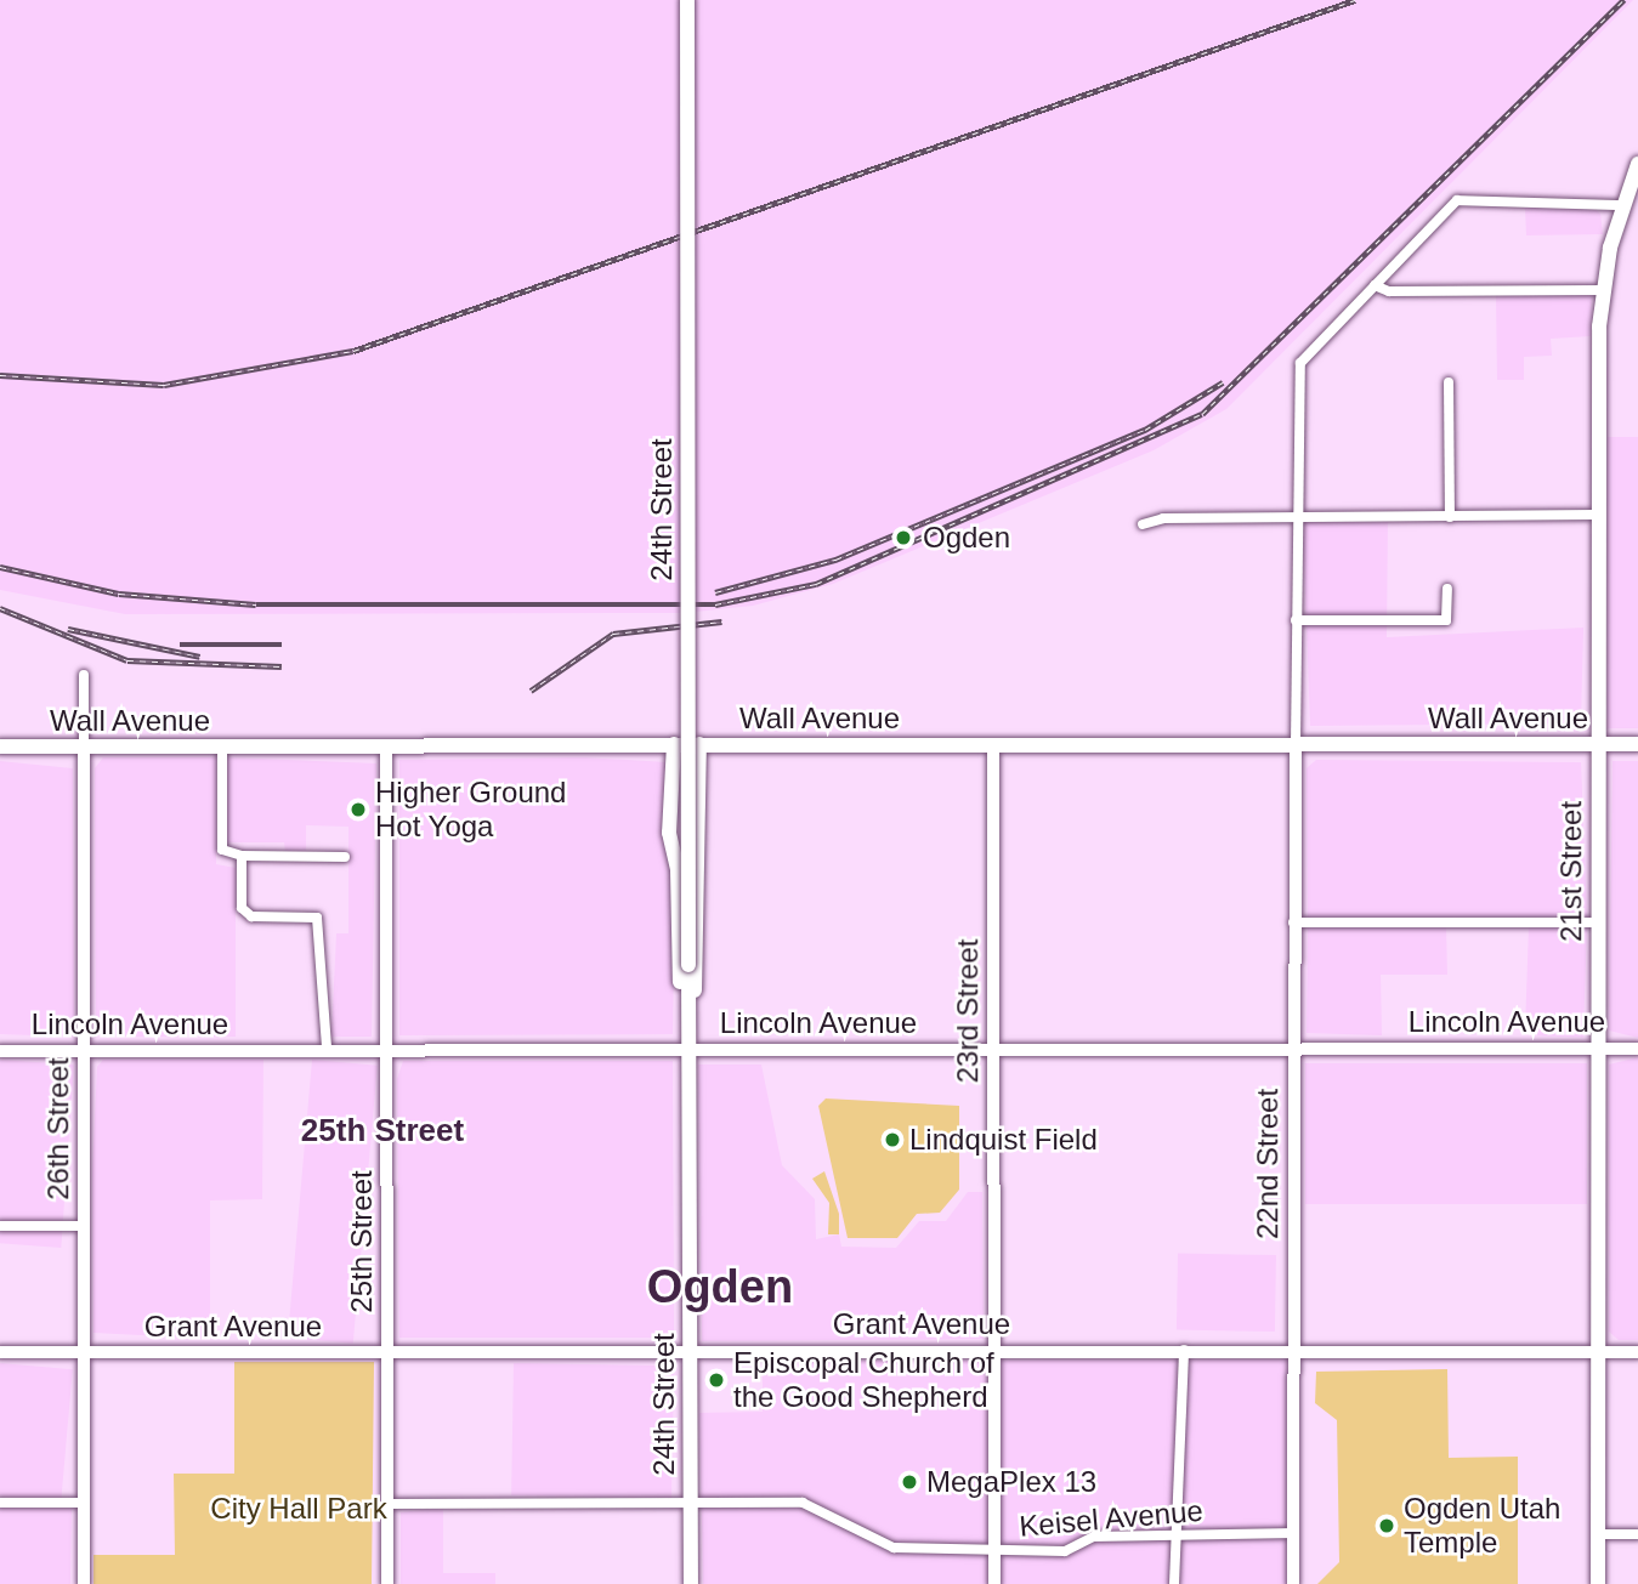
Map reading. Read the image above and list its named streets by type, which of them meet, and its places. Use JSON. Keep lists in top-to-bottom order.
{
  "streets": {
    "main road": ["24th Street", "Wall Avenue", "21st Street"],
    "street": [
      "23rd Street",
      "Lincoln Avenue",
      "26th Street",
      "22nd Street",
      "25th Street",
      "Grant Avenue",
      "Keisel Avenue"
    ]
  },
  "crossings": [
    ["24th Street", "Wall Avenue"],
    ["24th Street", "Lincoln Avenue"],
    ["24th Street", "Grant Avenue"],
    ["24th Street", "Keisel Avenue"],
    ["Wall Avenue", "21st Street"],
    ["Wall Avenue", "23rd Street"],
    ["Wall Avenue", "26th Street"],
    ["Wall Avenue", "22nd Street"],
    ["Wall Avenue", "25th Street"],
    ["21st Street", "Lincoln Avenue"],
    ["21st Street", "Grant Avenue"],
    ["23rd Street", "Lincoln Avenue"],
    ["23rd Street", "Grant Avenue"],
    ["23rd Street", "Keisel Avenue"],
    ["Lincoln Avenue", "26th Street"],
    ["Lincoln Avenue", "22nd Street"],
    ["Lincoln Avenue", "25th Street"],
    ["26th Street", "Grant Avenue"],
    ["22nd Street", "Grant Avenue"],
    ["22nd Street", "Keisel Avenue"],
    ["25th Street", "Grant Avenue"],
    ["25th Street", "Keisel Avenue"]
  ],
  "districts": ["25th Street", "Ogden"],
  "parks": ["City Hall Park"],
  "places": [
    "Ogden",
    "Higher Ground Hot Yoga",
    "Lindquist Field",
    "Episcopal Church of the Good Shepherd",
    "MegaPlex 13",
    "Ogden Utah Temple"
  ]
}
